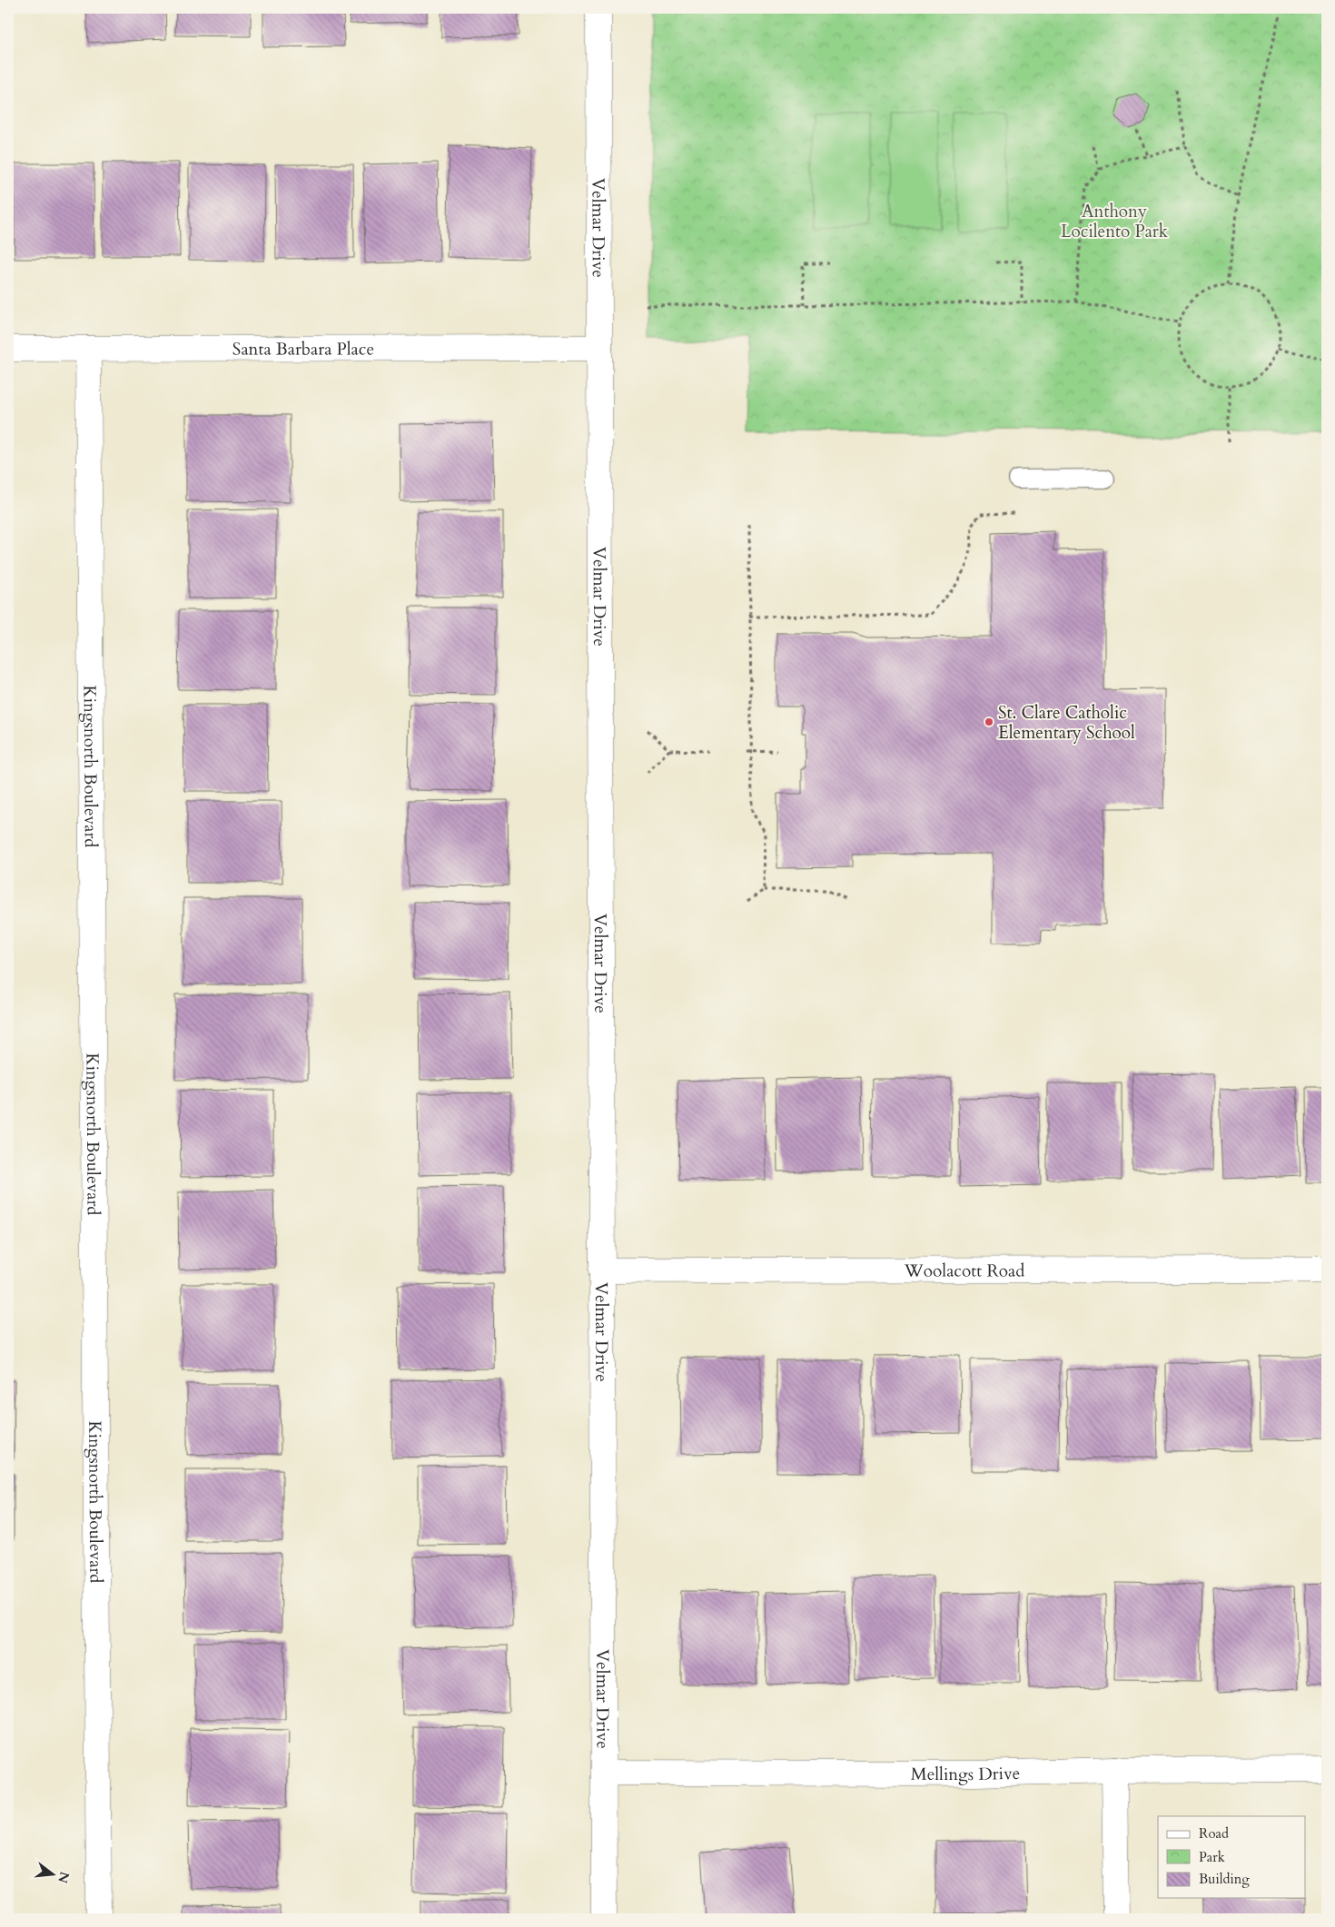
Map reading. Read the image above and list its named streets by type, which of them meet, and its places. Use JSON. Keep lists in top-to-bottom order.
{
  "streets": {
    "street": [
      "Velmar Drive",
      "Santa Barbara Place",
      "Kingsnorth Boulevard",
      "Woolacott Road",
      "Mellings Drive"
    ]
  },
  "crossings": [
    ["Velmar Drive", "Santa Barbara Place"],
    ["Velmar Drive", "Woolacott Road"],
    ["Velmar Drive", "Mellings Drive"],
    ["Santa Barbara Place", "Kingsnorth Boulevard"]
  ],
  "parks": ["Anthony Locilento Park"],
  "places": ["St. Clare Catholic Elementary School"],
  "legend": ["Road", "Park", "Building"],
  "north": "right"
}
